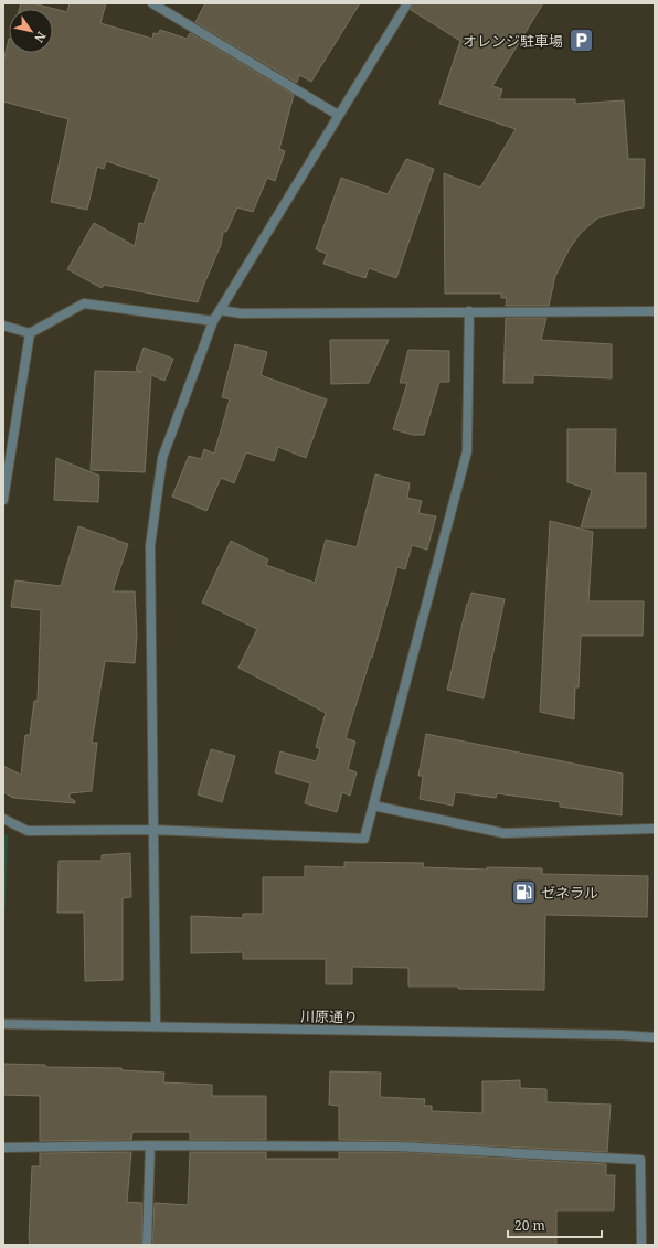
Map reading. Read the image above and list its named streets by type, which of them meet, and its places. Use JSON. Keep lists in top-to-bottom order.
{
  "streets": {
    "street": ["川原通り"]
  },
  "places": {
    "parking": ["オレンジ駐車場"],
    "fuel station": ["ゼネラル"]
  },
  "scale_bar": "20 m",
  "north": "bottom right"
}
